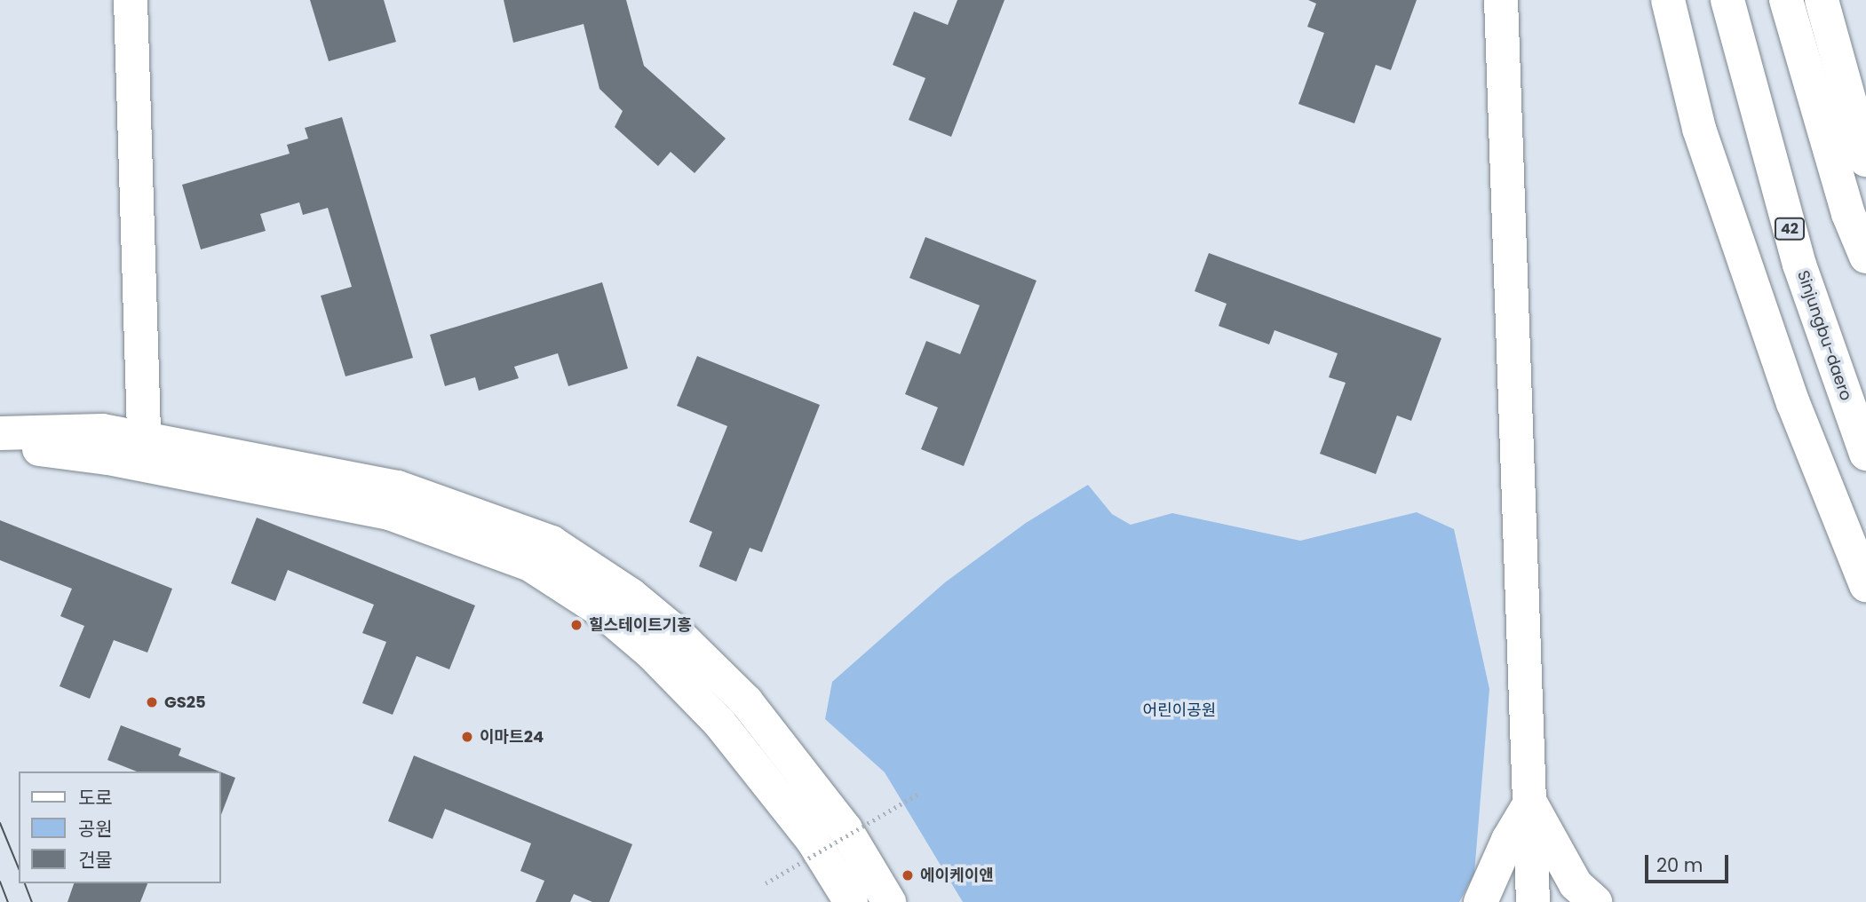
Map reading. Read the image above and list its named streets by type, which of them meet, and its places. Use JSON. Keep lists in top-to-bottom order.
{
  "streets": {
    "main road": ["42", "Sinjungbu-daero"]
  },
  "parks": ["어린이공원"],
  "places": [
    "힐스테이트기흥",
    "GS25",
    "이마트24",
    "에이케이앤"
  ],
  "legend": ["도로", "공원", "건물"],
  "scale_bar": "20 m"
}
